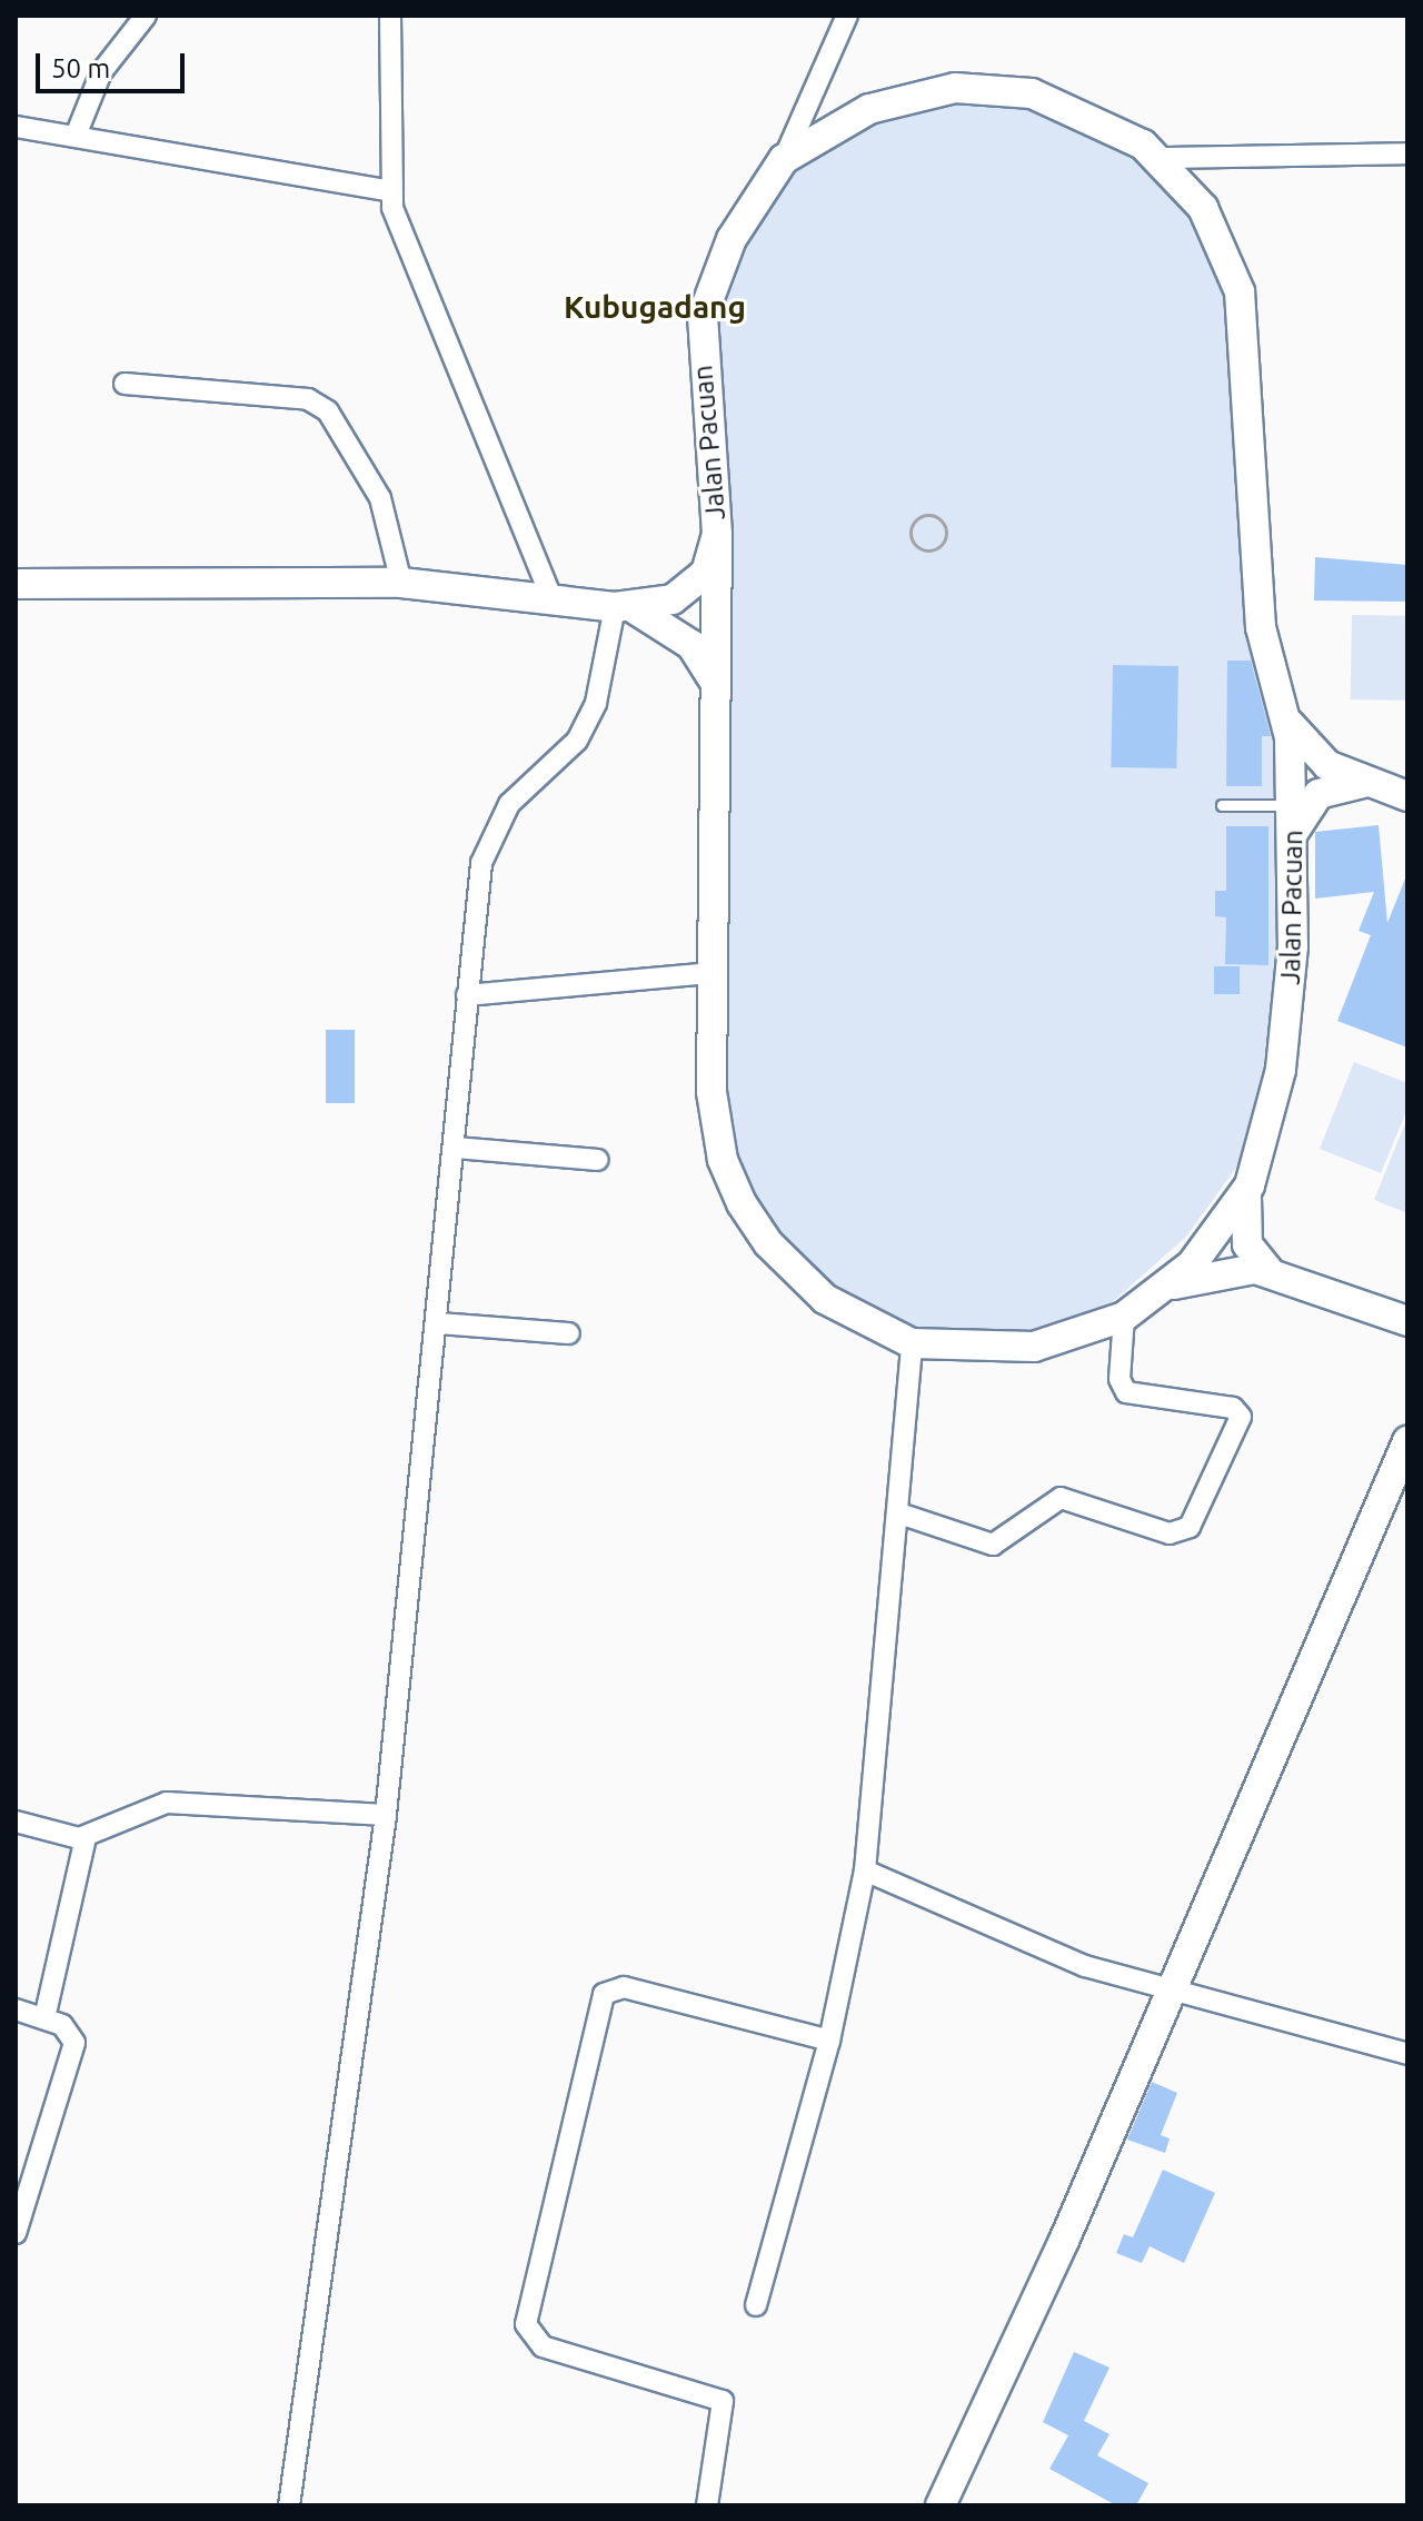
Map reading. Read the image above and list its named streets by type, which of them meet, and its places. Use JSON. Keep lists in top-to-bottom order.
{
  "streets": {
    "street": ["Jalan Pacuan"]
  },
  "districts": ["Kubugadang"],
  "scale_bar": "50 m"
}
